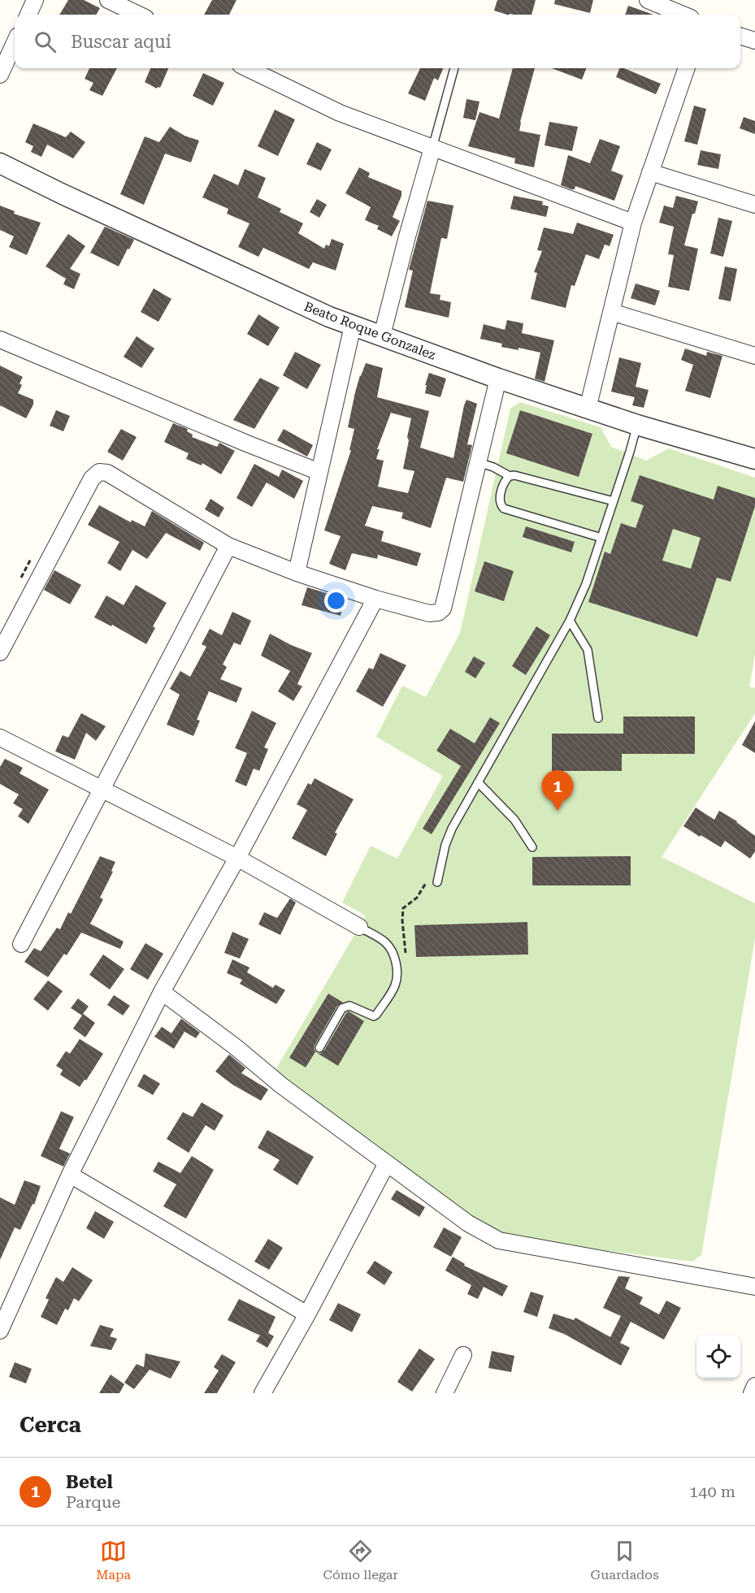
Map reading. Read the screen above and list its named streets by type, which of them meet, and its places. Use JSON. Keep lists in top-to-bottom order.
{
  "streets": {
    "street": ["Beato Roque Gonzalez"]
  },
  "page": {
    "search": "Buscar aquí",
    "pins": "1",
    "heading": "Cerca",
    "list": [
      {
        "mark": "1",
        "name": "Betel",
        "note": "Parque",
        "value": "140 m"
      }
    ],
    "nav": ["Mapa", "Cómo llegar", "Guardados"]
  }
}
